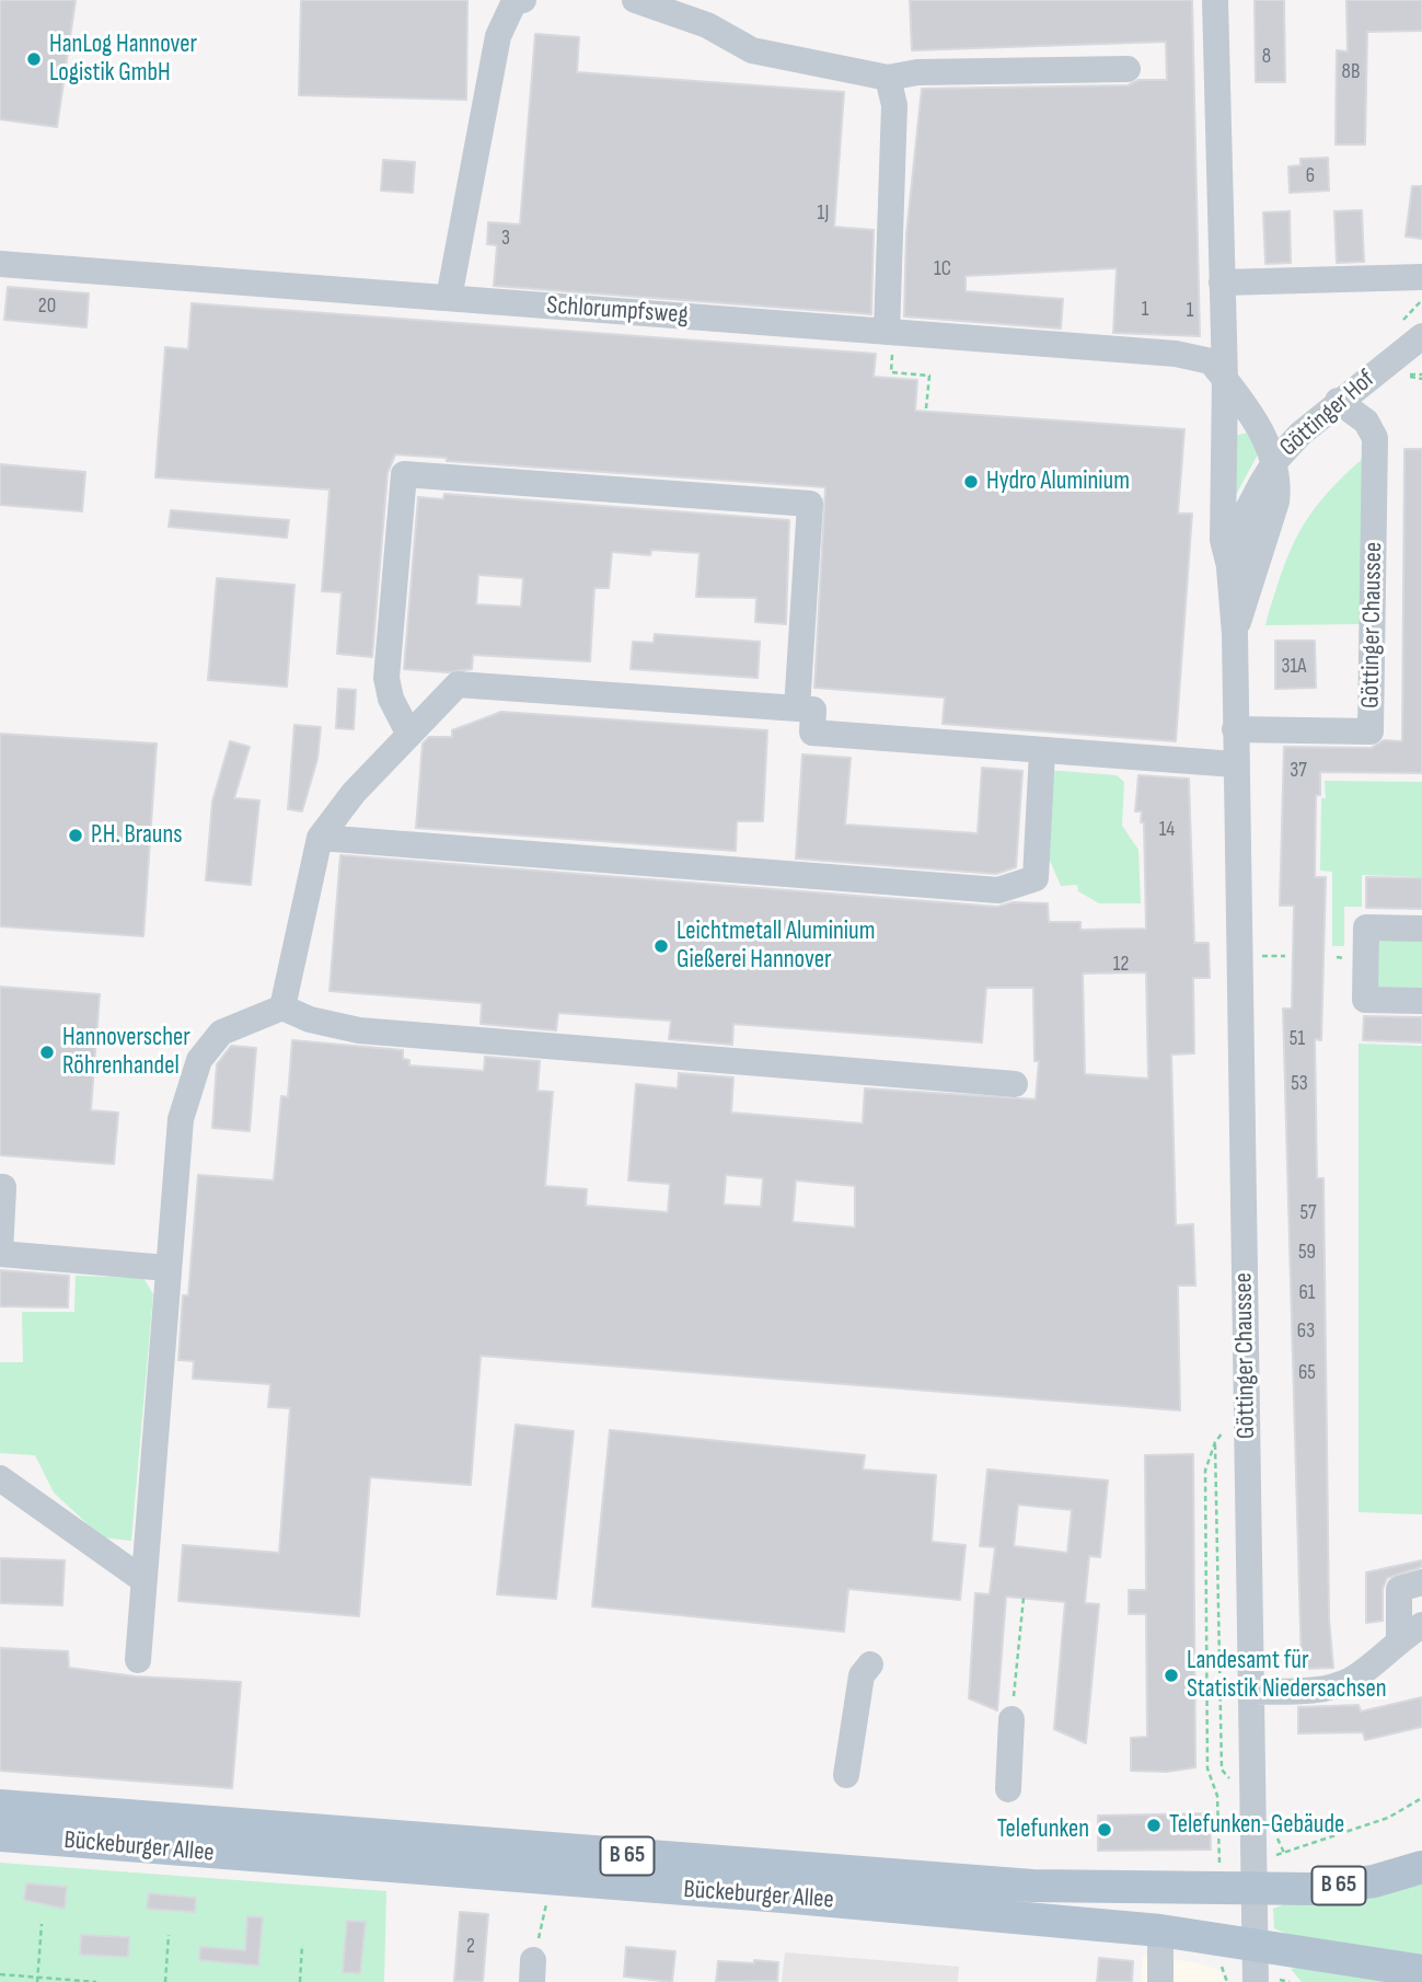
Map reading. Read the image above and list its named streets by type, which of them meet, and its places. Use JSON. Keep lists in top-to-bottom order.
{
  "streets": {
    "main road": ["Bückeburger Allee", "B 65"],
    "street": ["Schlorumpfsweg", "Göttinger Hof", "Göttinger Chaussee"]
  },
  "crossings": [
    ["Schlorumpfsweg", "Göttinger Hof"],
    ["Schlorumpfsweg", "Göttinger Chaussee"],
    ["Göttinger Hof", "Göttinger Chaussee"],
    ["Göttinger Chaussee", "Bückeburger Allee"]
  ],
  "places": [
    "HanLog Hannover Logistik GmbH",
    "Hydro Aluminium",
    "P.H. Brauns",
    "Leichtmetall Aluminium Gießerei Hannover",
    "Hannoverscher Röhrenhandel",
    "Landesamt für Statistik Niedersachsen",
    "Telefunken-Gebäude",
    "Telefunken"
  ],
  "house_numbers": [
    "8",
    "8B",
    "6",
    "1J",
    "3",
    "1C",
    "20",
    "1",
    "1",
    "31A",
    "37",
    "14",
    "12",
    "51",
    "53",
    "57",
    "59",
    "61",
    "63",
    "65",
    "2"
  ]
}
